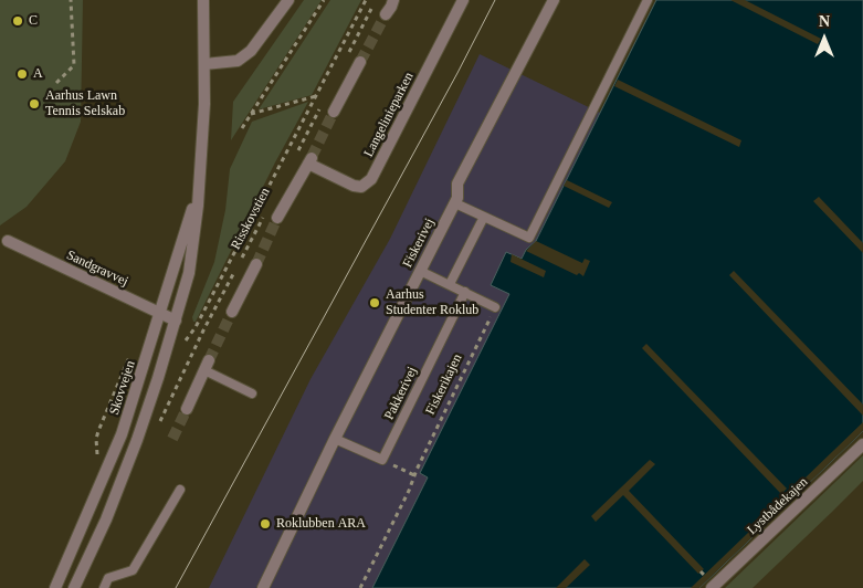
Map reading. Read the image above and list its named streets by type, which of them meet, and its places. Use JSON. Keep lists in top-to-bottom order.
{
  "streets": {
    "street": [
      "Langelinieparken",
      "Fiskerivej",
      "Sandgravvej",
      "Skovvejen",
      "Lystbådekajen"
    ],
    "lane": ["Pakkerivej"],
    "path": ["Risskovstien", "Fiskerikajen"]
  },
  "crossings": [
    ["Sandgravvej", "Skovvejen"]
  ],
  "places": [
    "C",
    "A",
    "Aarhus Lawn Tennis Selskab",
    "Aarhus Studenter Roklub",
    "Roklubben ARA"
  ],
  "north": "top"
}
